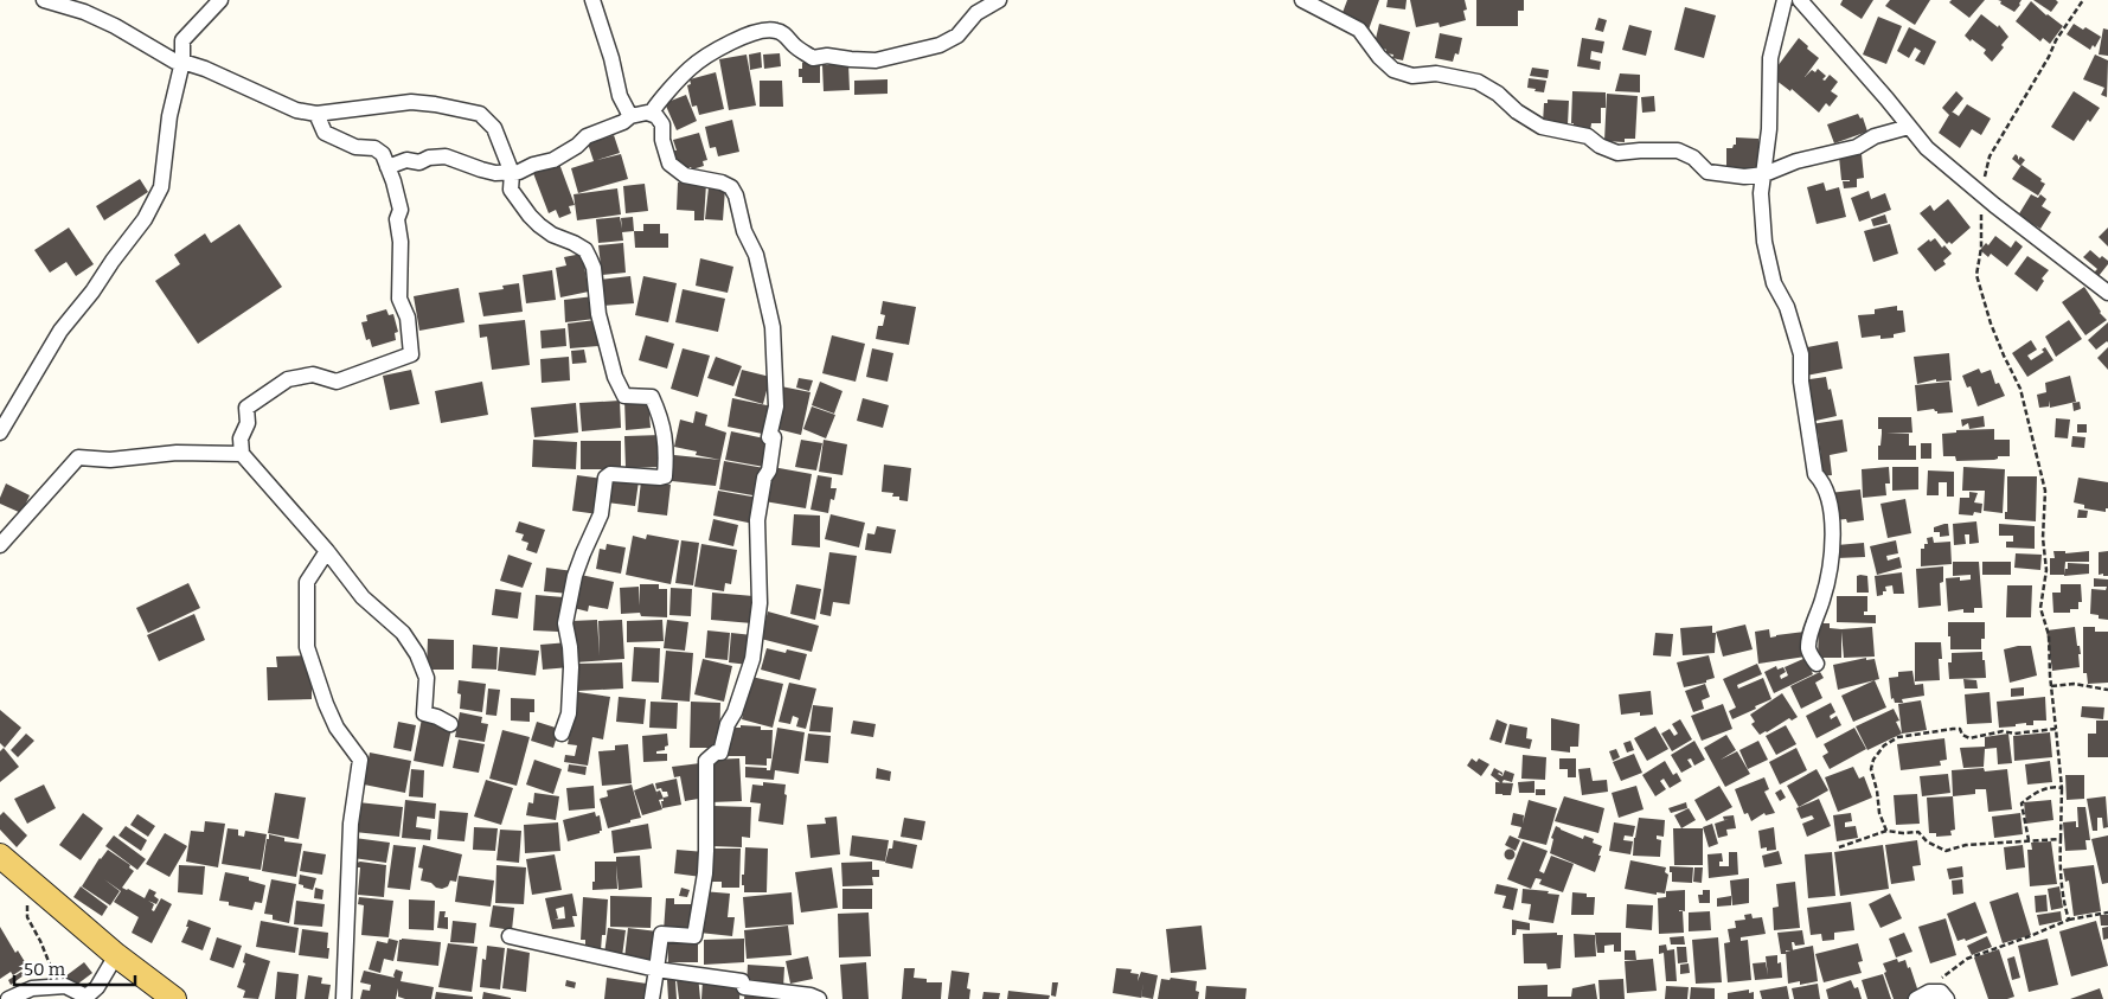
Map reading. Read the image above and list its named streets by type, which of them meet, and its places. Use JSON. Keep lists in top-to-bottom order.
{
  "scale_bar": "50 m"
}
